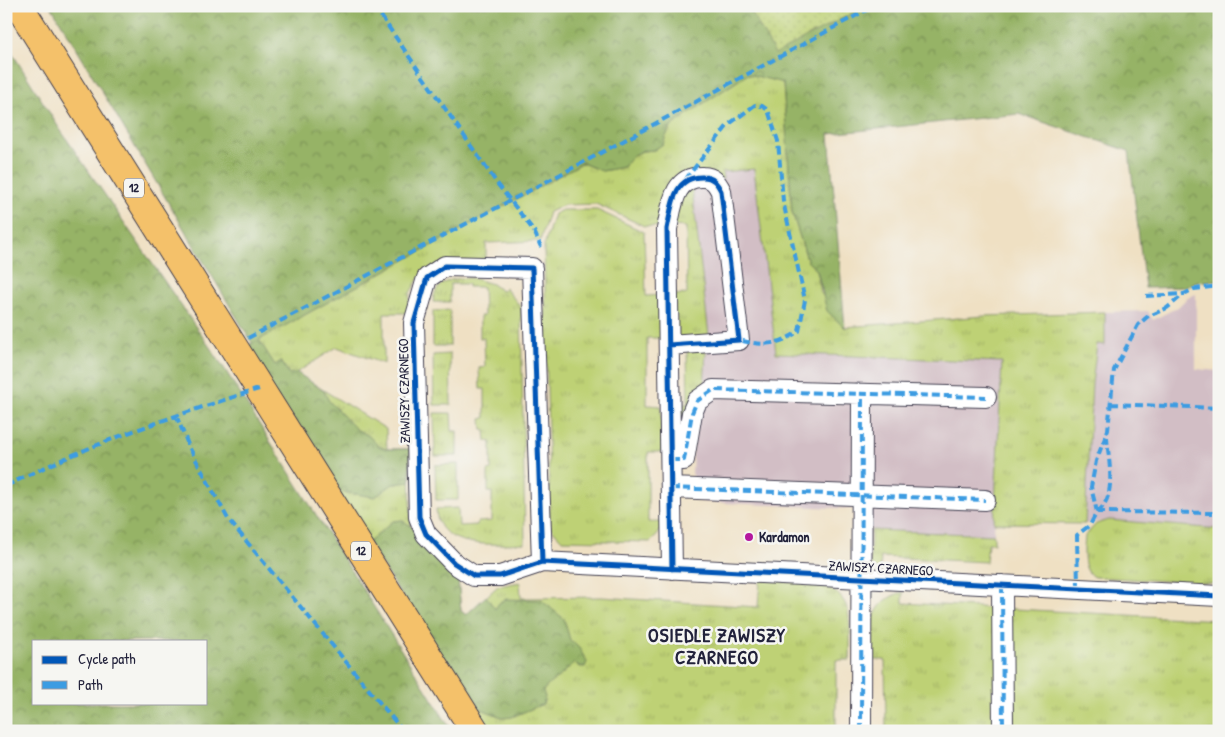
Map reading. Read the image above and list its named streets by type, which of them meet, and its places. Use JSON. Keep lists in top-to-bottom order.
{
  "streets": {
    "main road": ["12"],
    "street": ["ZAWISZY CZARNEGO"]
  },
  "districts": ["OSIEDLE ZAWISZY CZARNEGO"],
  "places": ["Kardamon"],
  "legend": ["Cycle path", "Path"]
}
